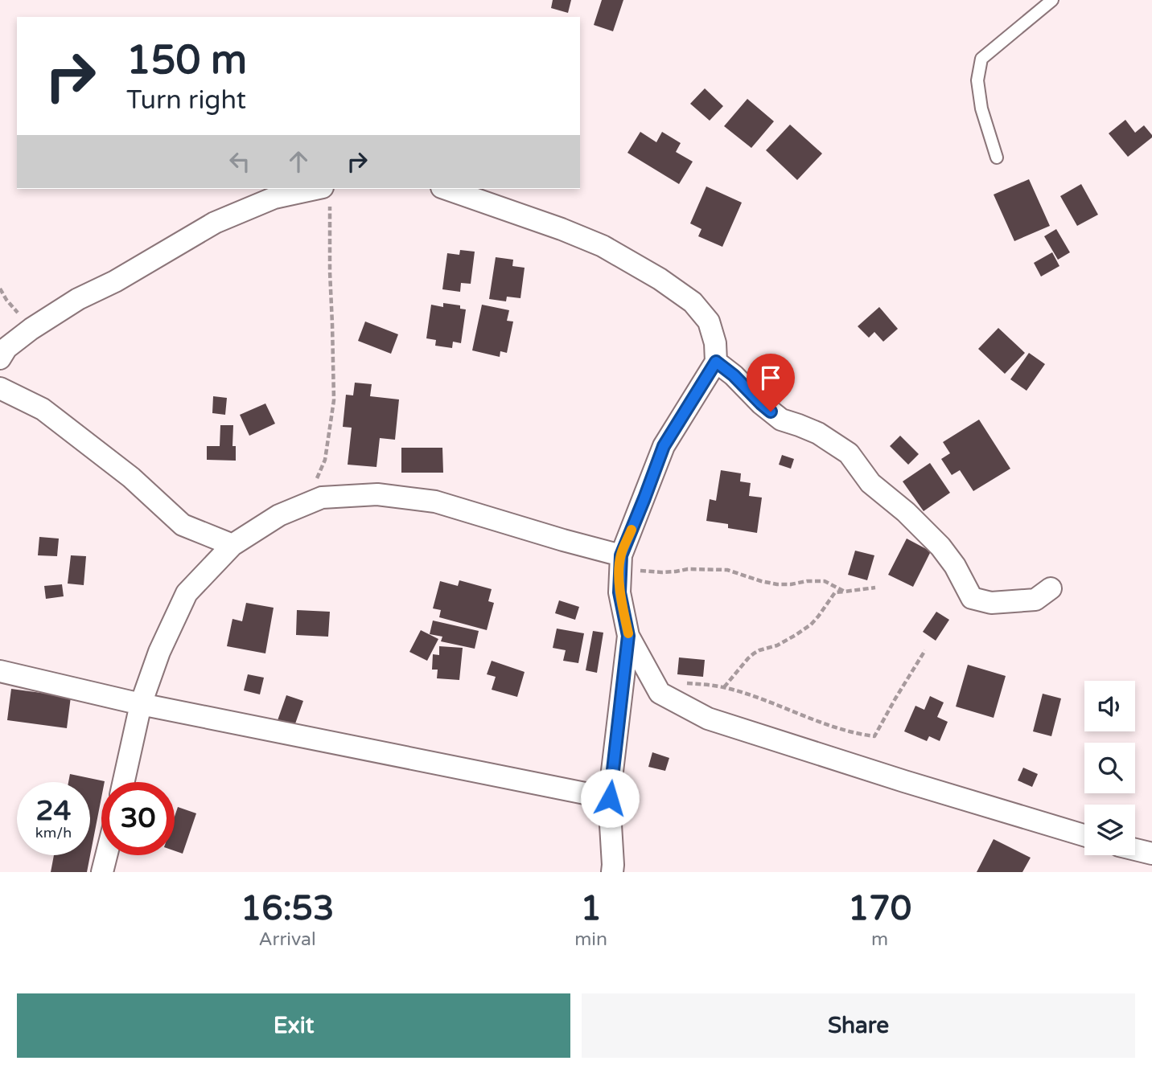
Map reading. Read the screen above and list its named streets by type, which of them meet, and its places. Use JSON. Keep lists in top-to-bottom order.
{
  "page": {
    "turn": ["150 m", "Turn right"],
    "speed": "24 km/h",
    "limit": "30",
    "eta": [
      "16:53",
      "Arrival",
      "1",
      "min",
      "170",
      "m"
    ],
    "buttons": ["Exit", "Share"]
  }
}
